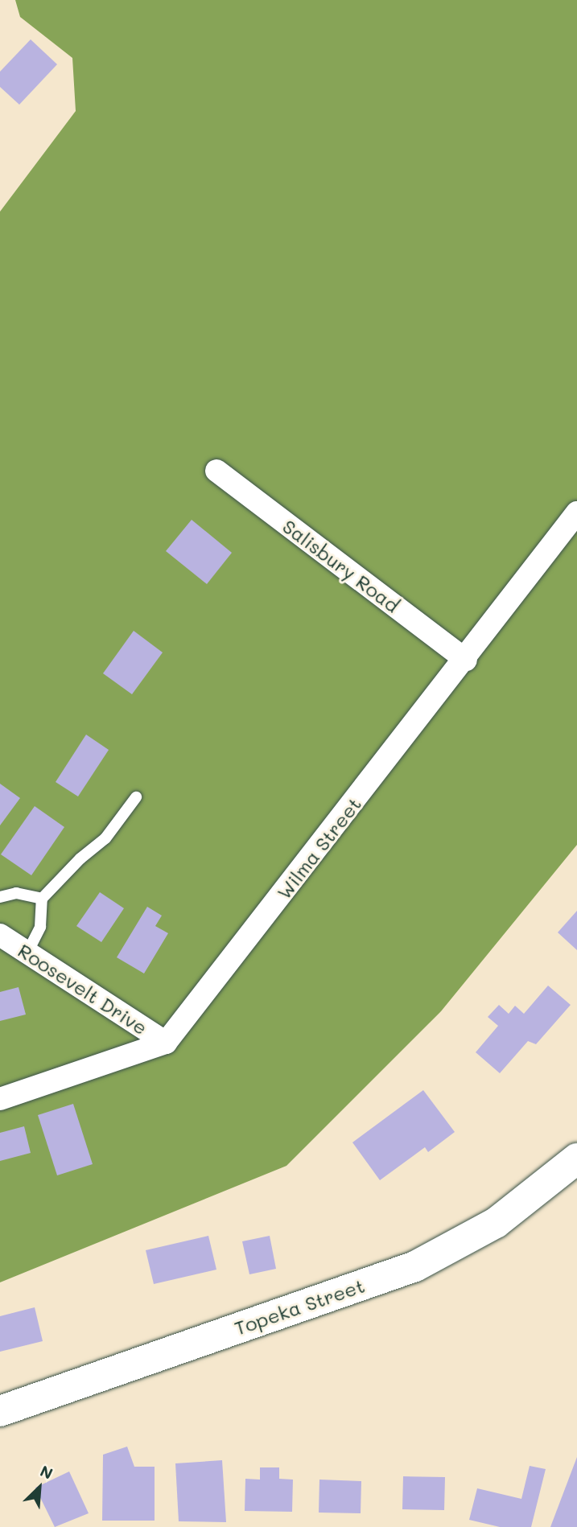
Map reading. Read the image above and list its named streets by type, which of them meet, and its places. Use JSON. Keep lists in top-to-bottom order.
{
  "streets": {
    "street": [
      "Salisbury Road",
      "Wilma Street",
      "Roosevelt Drive",
      "Topeka Street"
    ]
  },
  "crossings": [
    ["Salisbury Road", "Wilma Street"],
    ["Wilma Street", "Roosevelt Drive"]
  ],
  "north": "top right"
}
